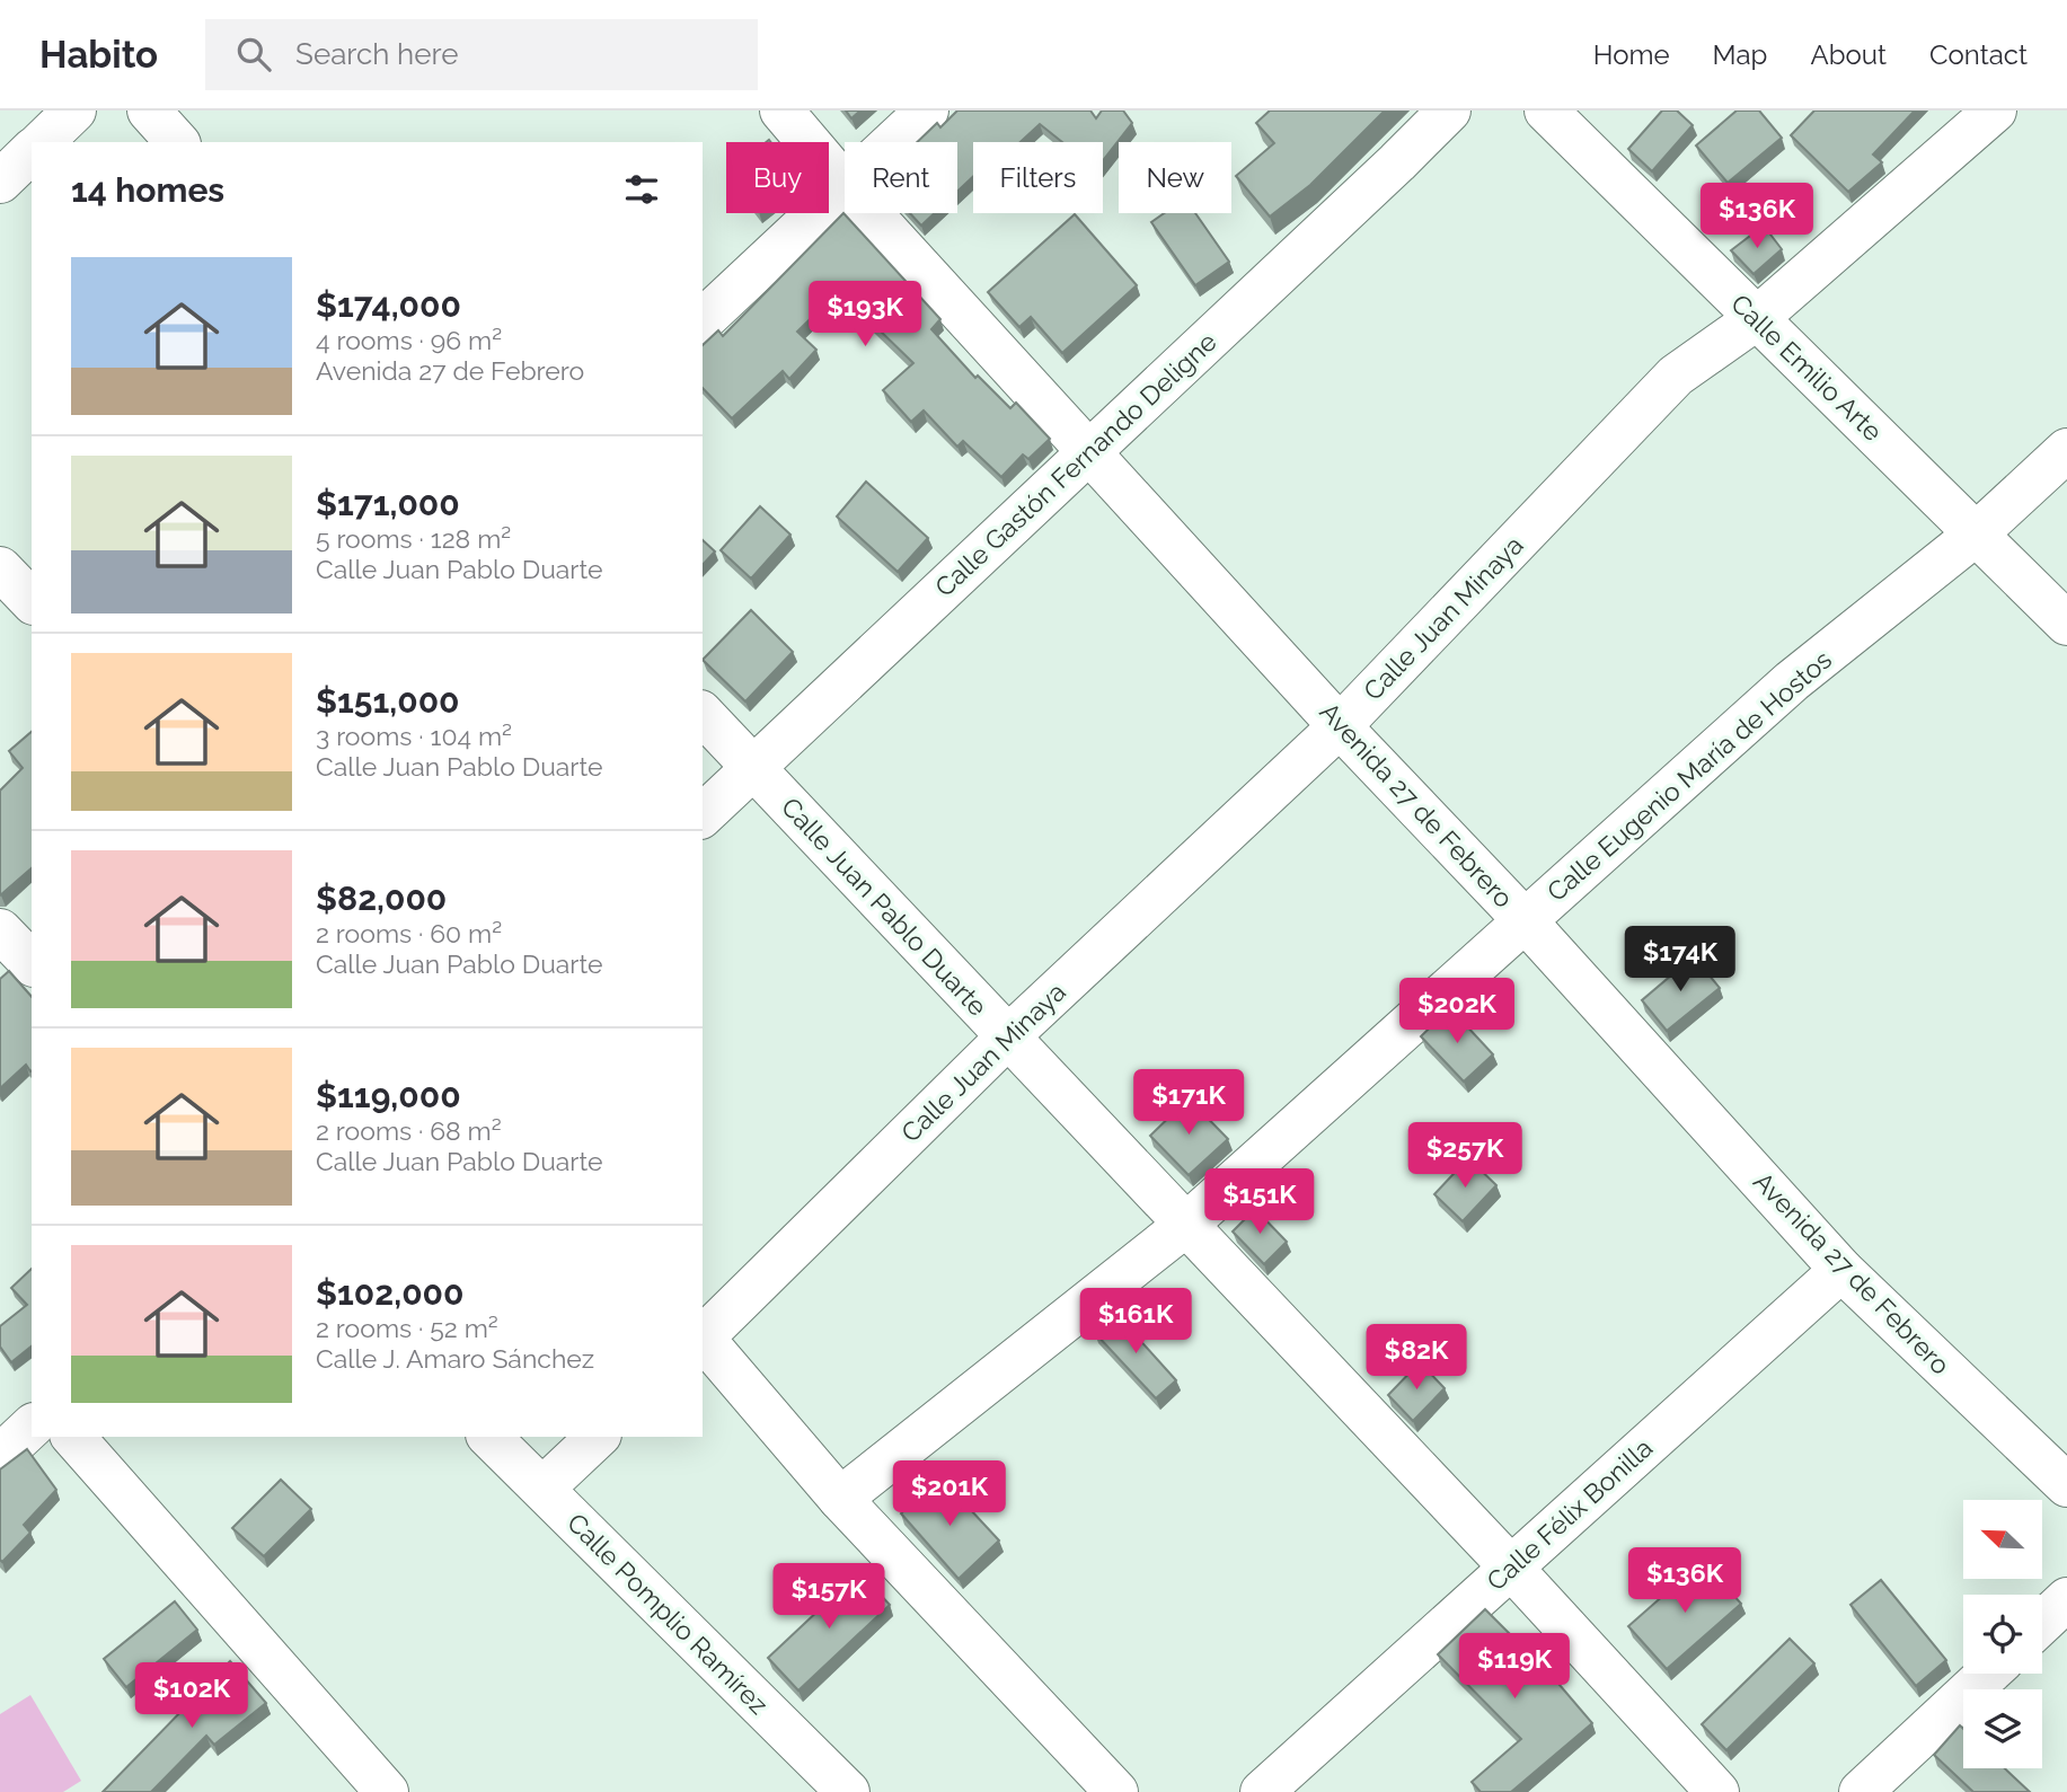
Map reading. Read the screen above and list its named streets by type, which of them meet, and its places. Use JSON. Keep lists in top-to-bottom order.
{
  "streets": {
    "street": [
      "Calle Emilio Arte",
      "Calle Gastón Fernando Deligne",
      "Calle Juan Minaya",
      "Calle Eugenio María de Hostos",
      "Avenida 27 de Febrero",
      "Calle Juan Pablo Duarte",
      "Calle Félix Bonilla",
      "Calle Pomplio Ramírez"
    ]
  },
  "crossings": [
    ["Calle Emilio Arte", "Calle Juan Minaya"],
    ["Calle Emilio Arte", "Calle Eugenio María de Hostos"],
    ["Calle Gastón Fernando Deligne", "Avenida 27 de Febrero"],
    ["Calle Gastón Fernando Deligne", "Calle Juan Pablo Duarte"],
    ["Calle Juan Minaya", "Avenida 27 de Febrero"],
    ["Calle Juan Minaya", "Calle Juan Pablo Duarte"],
    ["Calle Eugenio María de Hostos", "Avenida 27 de Febrero"],
    ["Calle Eugenio María de Hostos", "Calle Juan Pablo Duarte"],
    ["Avenida 27 de Febrero", "Calle Félix Bonilla"],
    ["Calle Juan Pablo Duarte", "Calle Félix Bonilla"]
  ],
  "north": "top left",
  "page": {
    "header": "Habito",
    "search": "Search here",
    "nav": [
      "Home",
      "Map",
      "About",
      "Contact"
    ],
    "chip": [
      "Buy",
      "Rent",
      "Filters",
      "New"
    ],
    "heading": "14 homes",
    "price": [
      "$136K",
      "$193K",
      "$174K",
      "$202K",
      "$171K",
      "$257K",
      "$151K",
      "$161K",
      "$82K",
      "$201K",
      "$136K",
      "$157K",
      "$119K",
      "$102K"
    ],
    "list": [
      {
        "name": "$174,000",
        "note": "4 rooms · 96 m² · Avenida 27 de Febrero"
      },
      {
        "name": "$171,000",
        "note": "5 rooms · 128 m² · Calle Juan Pablo Duarte"
      },
      {
        "name": "$151,000",
        "note": "3 rooms · 104 m² · Calle Juan Pablo Duarte"
      },
      {
        "name": "$82,000",
        "note": "2 rooms · 60 m² · Calle Juan Pablo Duarte"
      },
      {
        "name": "$119,000",
        "note": "2 rooms · 68 m² · Calle Juan Pablo Duarte"
      },
      {
        "name": "$102,000",
        "note": "2 rooms · 52 m² · Calle J. Amaro Sánchez"
      }
    ]
  }
}
